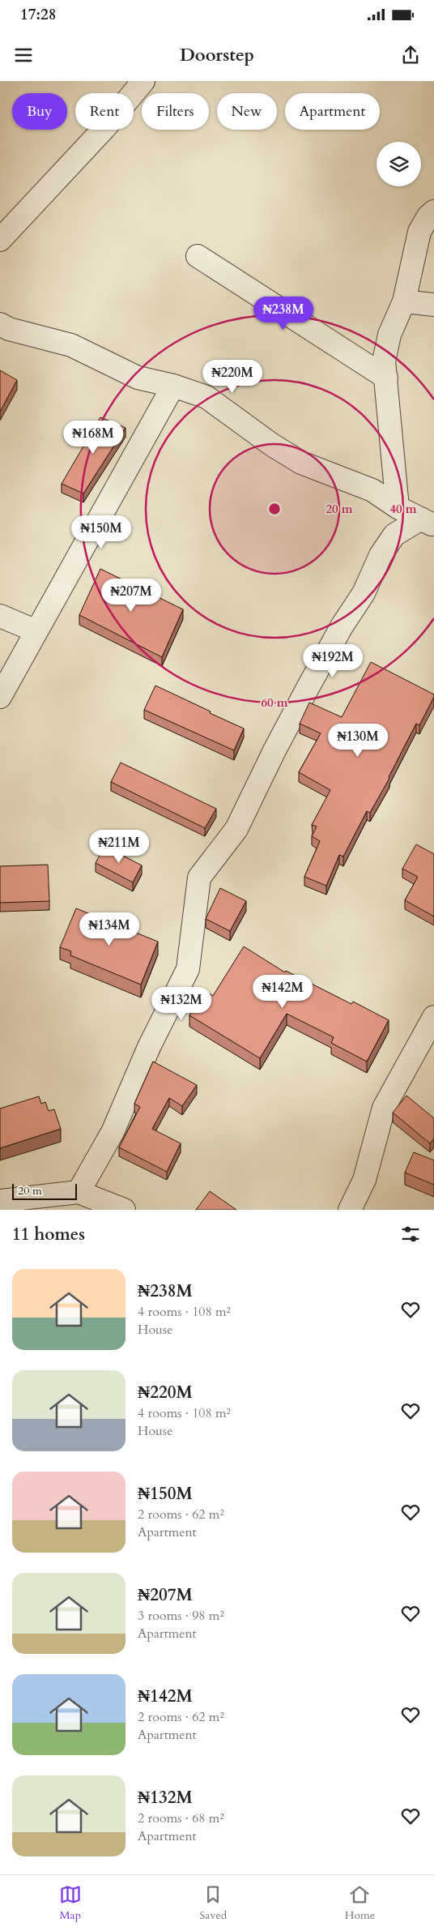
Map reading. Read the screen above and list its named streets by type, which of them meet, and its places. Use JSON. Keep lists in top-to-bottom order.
{
  "scale_bar": "20 m",
  "page": {
    "status": "17:28",
    "header": "Doorstep",
    "chip": [
      "Buy",
      "Rent",
      "Filters",
      "New",
      "Apartment"
    ],
    "price": [
      "₦238M",
      "₦220M",
      "₦168M",
      "₦150M",
      "₦207M",
      "₦192M",
      "₦130M",
      "₦211M",
      "₦134M",
      "₦142M",
      "₦132M"
    ],
    "scale": "20 m",
    "heading": "11 homes",
    "list": [
      {
        "name": "₦238M",
        "note": "4 rooms · 108 m² · House"
      },
      {
        "name": "₦220M",
        "note": "4 rooms · 108 m² · House"
      },
      {
        "name": "₦150M",
        "note": "2 rooms · 62 m² · Apartment"
      },
      {
        "name": "₦207M",
        "note": "3 rooms · 98 m² · Apartment"
      },
      {
        "name": "₦142M",
        "note": "2 rooms · 62 m² · Apartment"
      },
      {
        "name": "₦132M",
        "note": "2 rooms · 68 m² · Apartment"
      }
    ],
    "tabs": ["Map", "Saved", "Home"]
  },
  "rings": ["20 m", "40 m", "60 m"]
}
